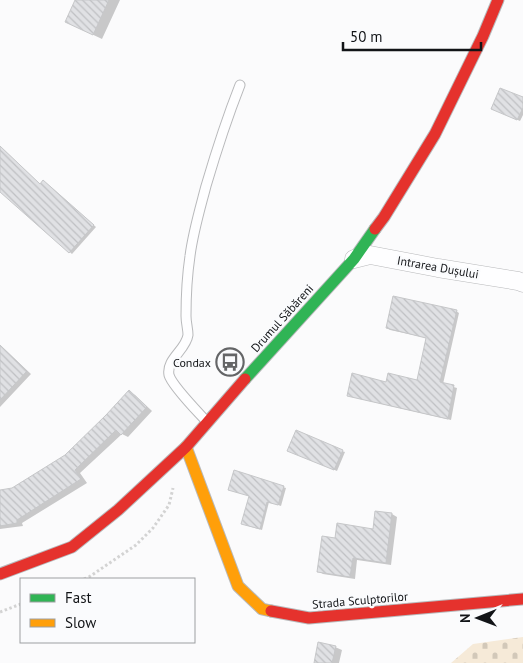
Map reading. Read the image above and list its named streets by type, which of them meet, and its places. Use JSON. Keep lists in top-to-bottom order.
{
  "streets": {
    "main road": ["Drumul Săbăreni", "Strada Sculptorilor"],
    "street": ["Intrarea Dușului"]
  },
  "crossings": [
    ["Intrarea Dușului", "Drumul Săbăreni"],
    ["Drumul Săbăreni", "Strada Sculptorilor"]
  ],
  "places": {
    "bus stop": ["Condax"]
  },
  "legend": ["Fast", "Slow"],
  "scale_bar": "50 m",
  "north": "left"
}
